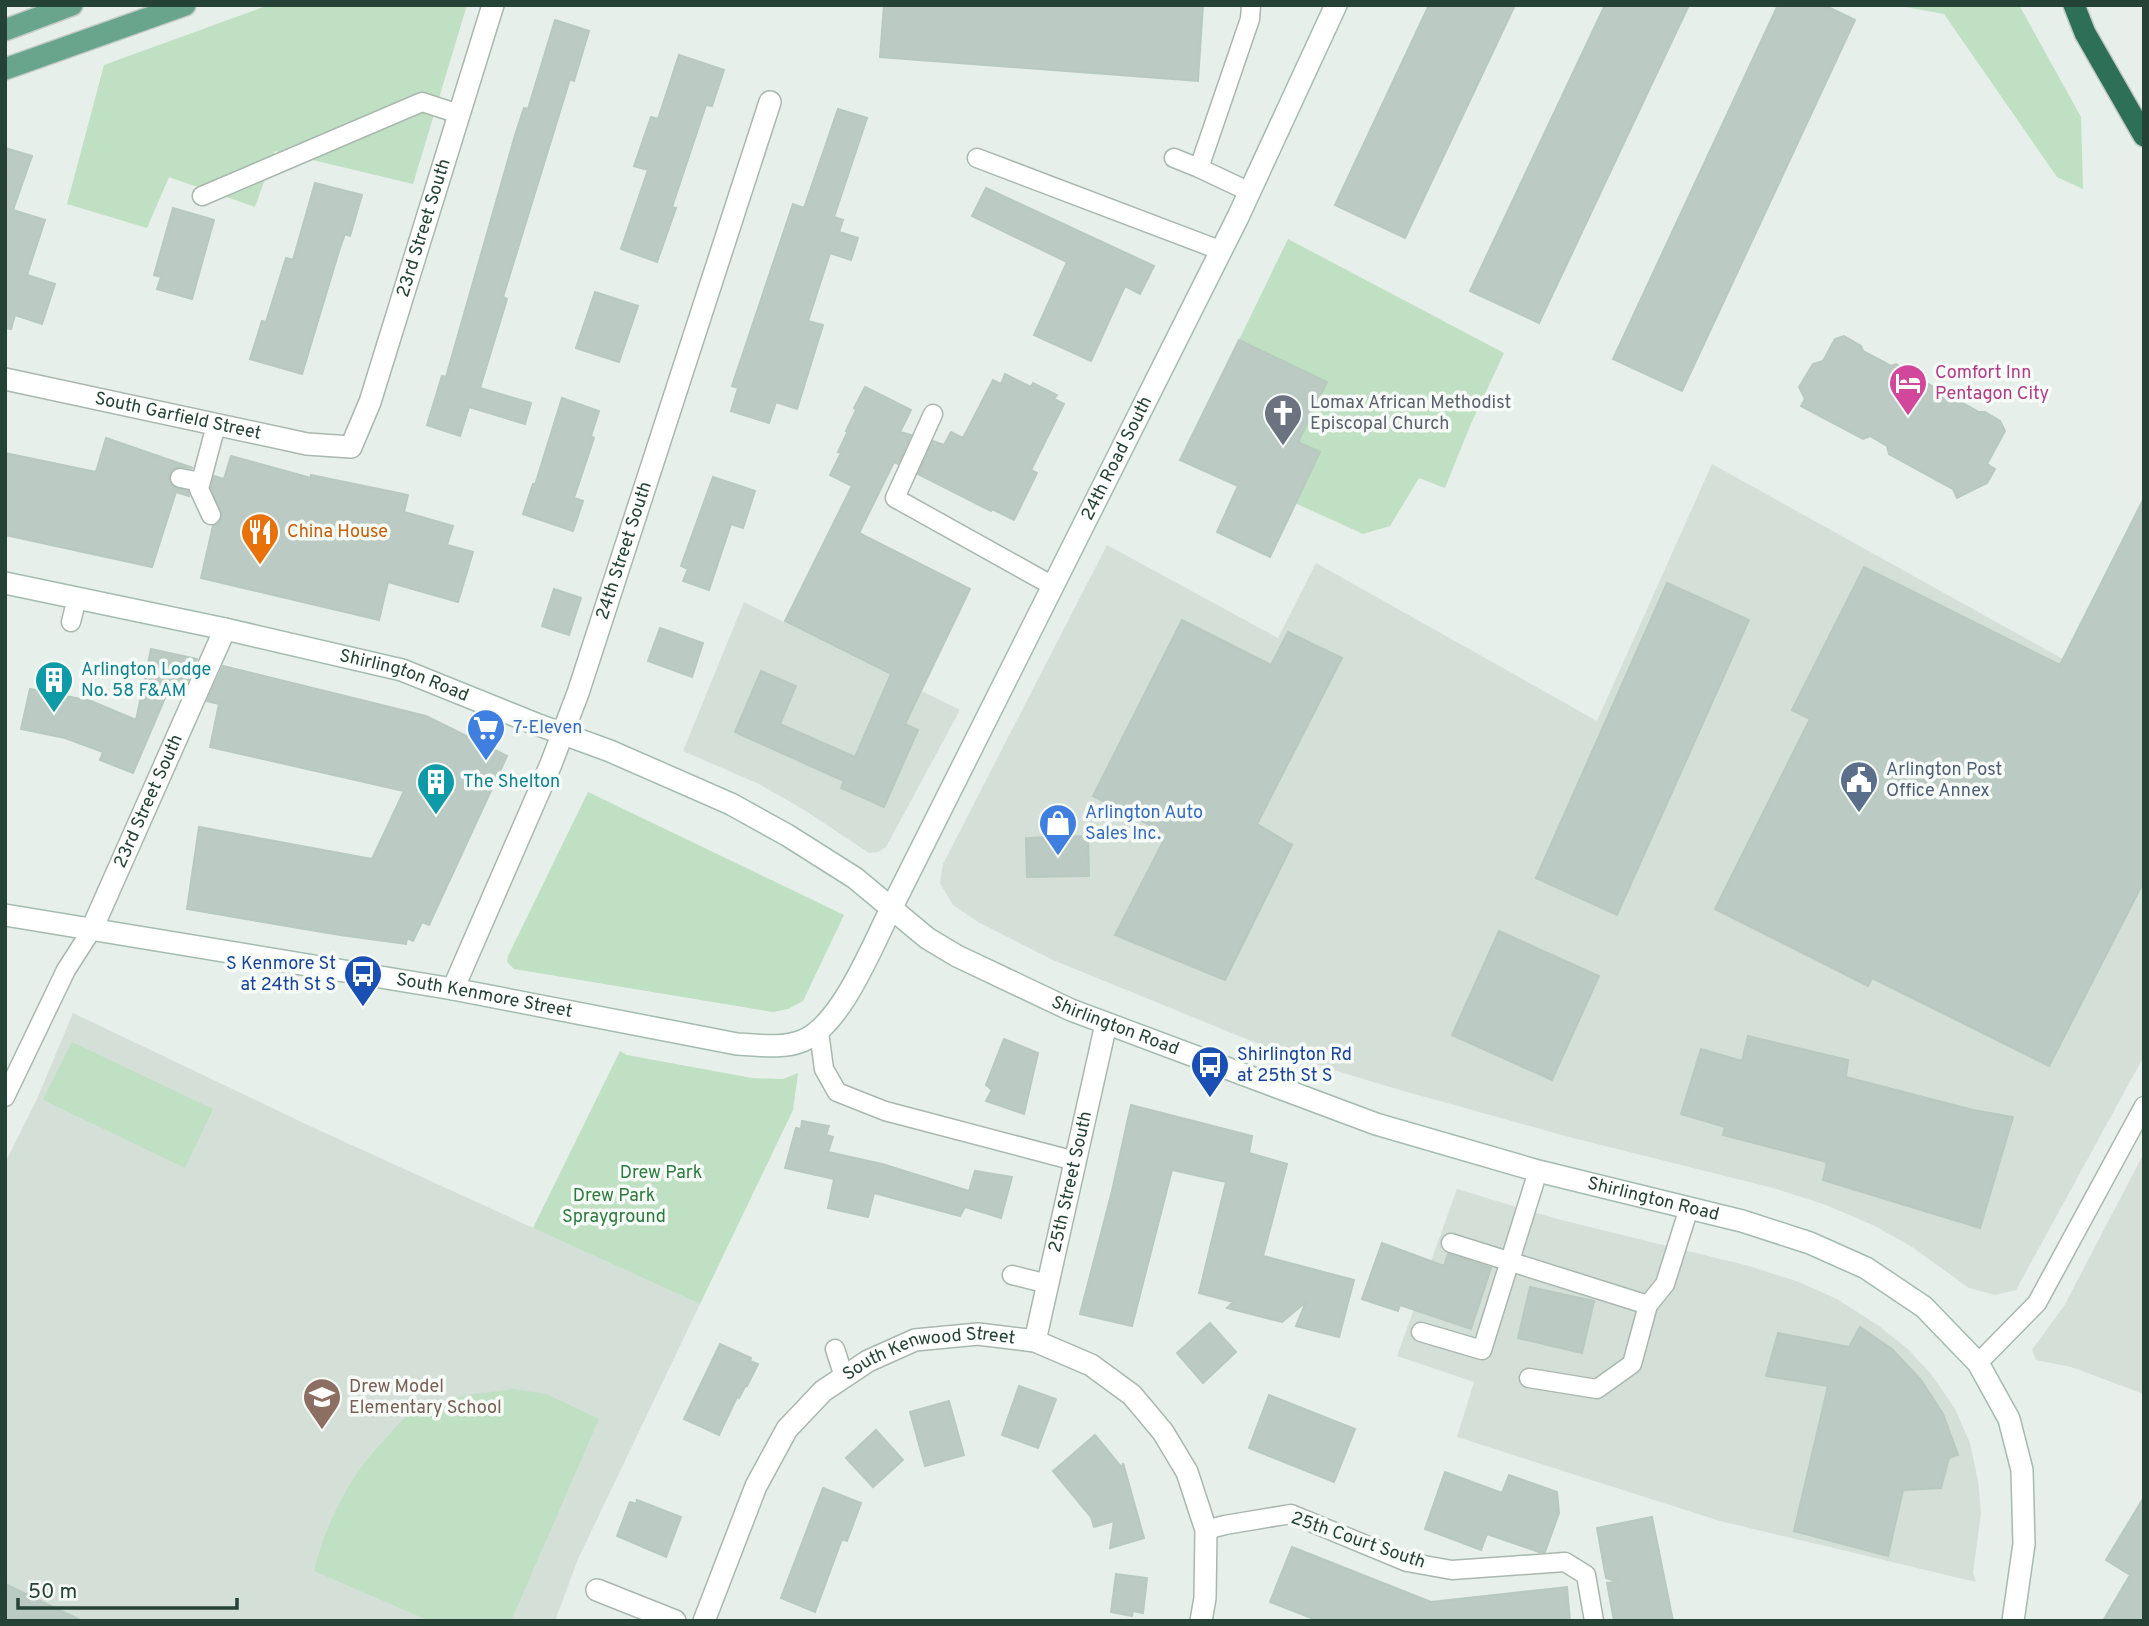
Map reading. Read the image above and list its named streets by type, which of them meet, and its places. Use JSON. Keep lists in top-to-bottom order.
{
  "streets": {
    "street": [
      "23rd Street South",
      "South Garfield Street",
      "24th Road South",
      "24th Street South",
      "Shirlington Road",
      "South Kenmore Street",
      "25th Street South",
      "South Kenwood Street"
    ],
    "lane": ["25th Court South"]
  },
  "crossings": [
    ["23rd Street South", "South Garfield Street"],
    ["23rd Street South", "Shirlington Road"],
    ["23rd Street South", "South Kenmore Street"],
    ["24th Road South", "Shirlington Road"],
    ["24th Road South", "South Kenmore Street"],
    ["24th Street South", "Shirlington Road"],
    ["24th Street South", "South Kenmore Street"],
    ["Shirlington Road", "South Kenmore Street"],
    ["Shirlington Road", "25th Street South"],
    ["25th Street South", "South Kenwood Street"],
    ["South Kenwood Street", "25th Court South"]
  ],
  "parks": ["Drew Park", "Drew Park Sprayground"],
  "places": {
    "hotel": ["Comfort Inn Pentagon City"],
    "church": ["Lomax African Methodist Episcopal Church"],
    "restaurant": ["China House"],
    "building": ["Arlington Lodge No. 58 F&AM", "The Shelton"],
    "supermarket": ["7-Eleven"],
    "public building": ["Arlington Post Office Annex"],
    "shop": ["Arlington Auto Sales Inc."],
    "bus stop": ["S Kenmore St at 24th St S", "Shirlington Rd at 25th St S"],
    "school or university": ["Drew Model Elementary School"]
  },
  "scale_bar": "50 m"
}
